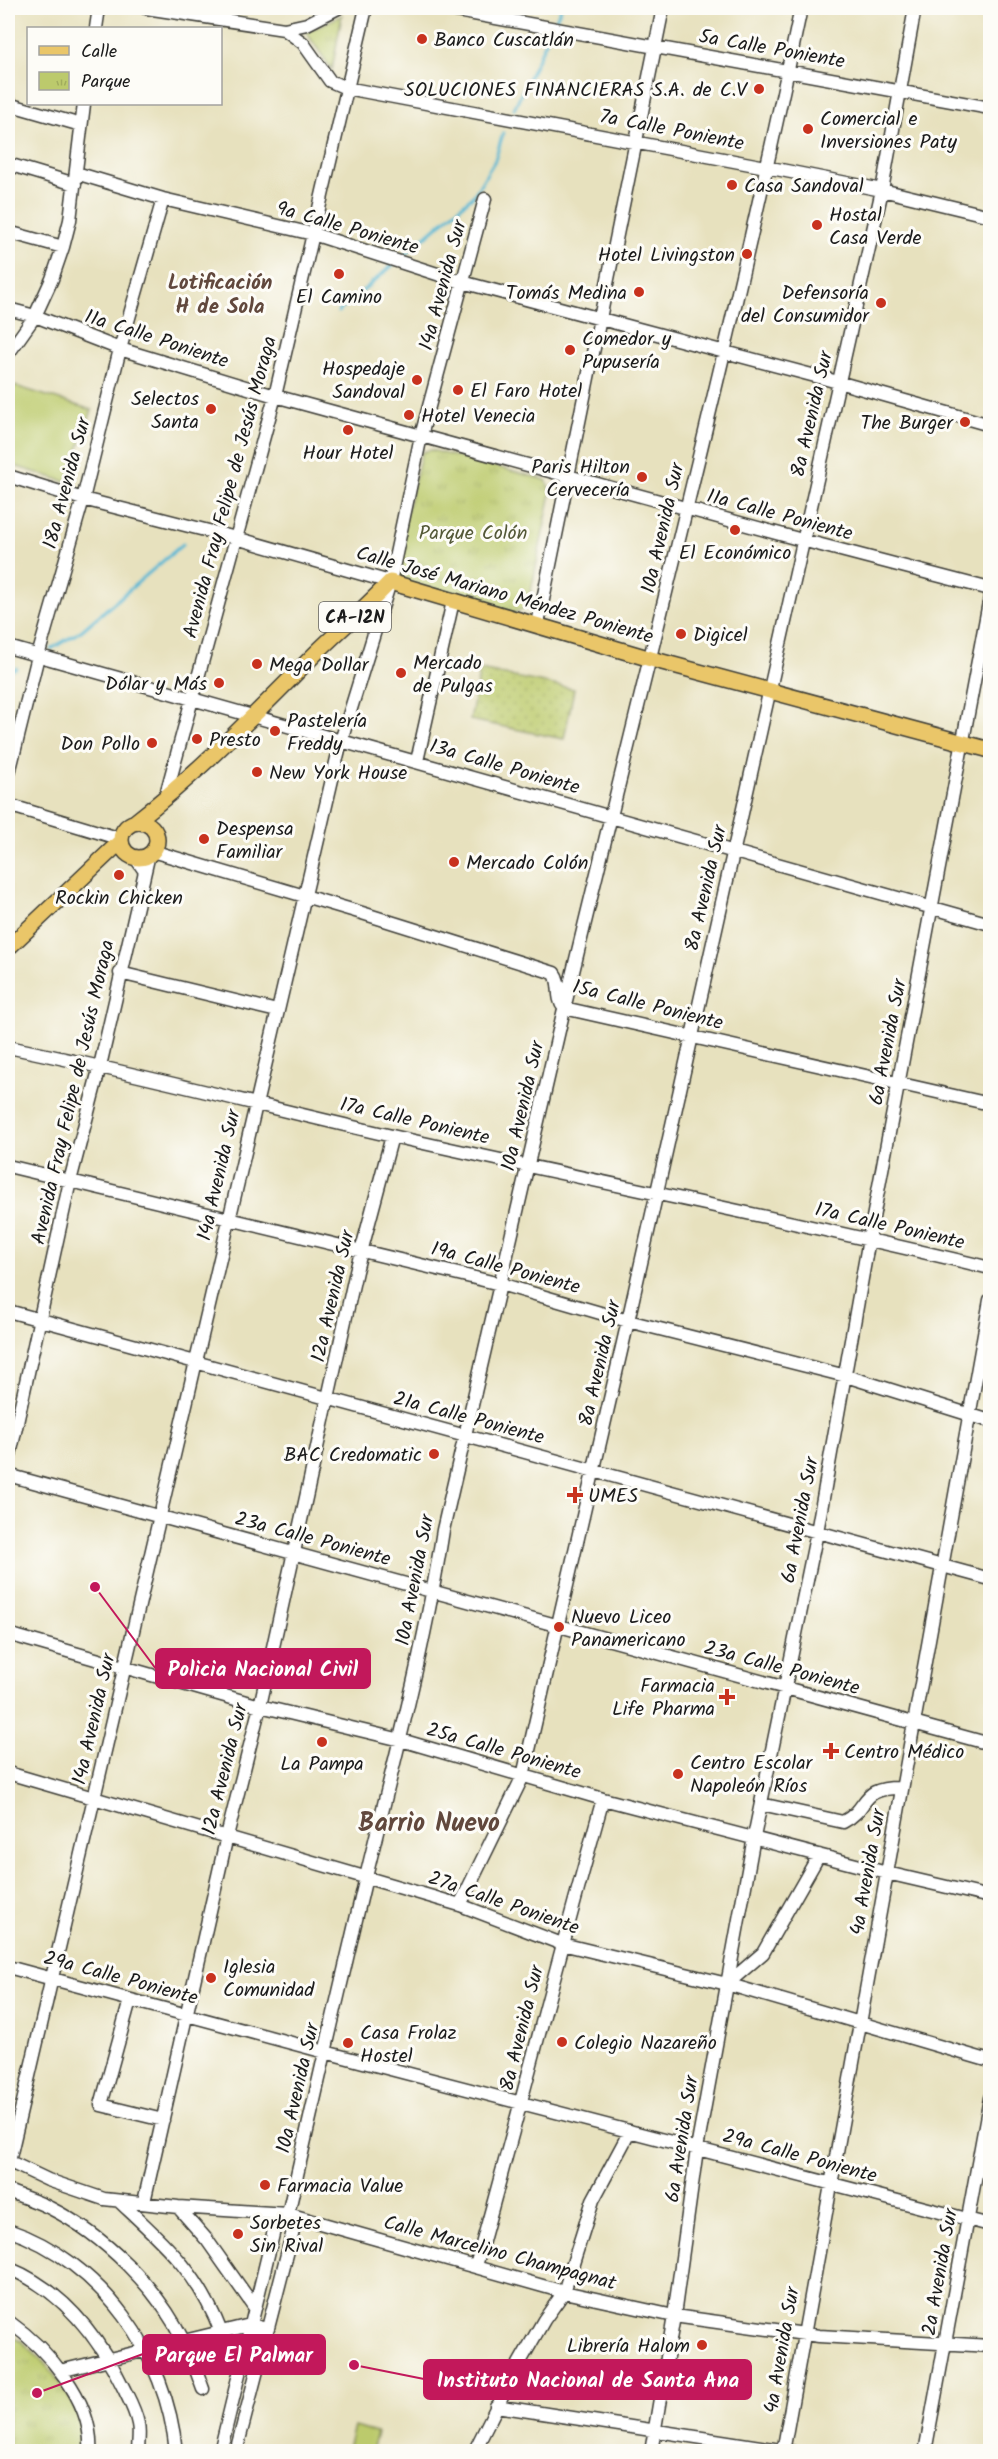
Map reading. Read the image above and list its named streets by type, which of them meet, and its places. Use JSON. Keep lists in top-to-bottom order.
{
  "streets": {
    "main road": ["Calle José Mariano Méndez Poniente", "CA-12N"],
    "street": [
      "5a Calle Poniente",
      "7a Calle Poniente",
      "9a Calle Poniente",
      "14a Avenida Sur",
      "11a Calle Poniente",
      "8a Avenida Sur",
      "18a Avenida Sur",
      "Avenida Fray Felipe de Jesús Moraga",
      "10a Avenida Sur",
      "13a Calle Poniente",
      "15a Calle Poniente",
      "6a Avenida Sur",
      "17a Calle Poniente",
      "19a Calle Poniente",
      "12a Avenida Sur",
      "21a Calle Poniente",
      "23a Calle Poniente",
      "25a Calle Poniente",
      "4a Avenida Sur",
      "27a Calle Poniente",
      "29a Calle Poniente",
      "Calle Marcelino Champagnat",
      "2a Avenida Sur"
    ]
  },
  "crossings": [
    ["5a Calle Poniente", "8a Avenida Sur"],
    ["5a Calle Poniente", "10a Avenida Sur"],
    ["7a Calle Poniente", "8a Avenida Sur"],
    ["7a Calle Poniente", "Avenida Fray Felipe de Jesús Moraga"],
    ["7a Calle Poniente", "10a Avenida Sur"],
    ["9a Calle Poniente", "14a Avenida Sur"],
    ["9a Calle Poniente", "8a Avenida Sur"],
    ["9a Calle Poniente", "18a Avenida Sur"],
    ["9a Calle Poniente", "Avenida Fray Felipe de Jesús Moraga"],
    ["9a Calle Poniente", "10a Avenida Sur"],
    ["14a Avenida Sur", "11a Calle Poniente"],
    ["14a Avenida Sur", "Calle José Mariano Méndez Poniente"],
    ["14a Avenida Sur", "CA-12N"],
    ["14a Avenida Sur", "13a Calle Poniente"],
    ["14a Avenida Sur", "15a Calle Poniente"],
    ["14a Avenida Sur", "17a Calle Poniente"],
    ["14a Avenida Sur", "19a Calle Poniente"],
    ["14a Avenida Sur", "21a Calle Poniente"],
    ["14a Avenida Sur", "23a Calle Poniente"],
    ["14a Avenida Sur", "25a Calle Poniente"],
    ["14a Avenida Sur", "27a Calle Poniente"],
    ["14a Avenida Sur", "29a Calle Poniente"],
    ["14a Avenida Sur", "Calle Marcelino Champagnat"],
    ["11a Calle Poniente", "8a Avenida Sur"],
    ["11a Calle Poniente", "18a Avenida Sur"],
    ["11a Calle Poniente", "Avenida Fray Felipe de Jesús Moraga"],
    ["11a Calle Poniente", "10a Avenida Sur"],
    ["8a Avenida Sur", "Calle José Mariano Méndez Poniente"],
    ["8a Avenida Sur", "13a Calle Poniente"],
    ["8a Avenida Sur", "15a Calle Poniente"],
    ["8a Avenida Sur", "17a Calle Poniente"],
    ["8a Avenida Sur", "19a Calle Poniente"],
    ["8a Avenida Sur", "21a Calle Poniente"],
    ["8a Avenida Sur", "23a Calle Poniente"],
    ["8a Avenida Sur", "25a Calle Poniente"],
    ["8a Avenida Sur", "27a Calle Poniente"],
    ["8a Avenida Sur", "29a Calle Poniente"],
    ["8a Avenida Sur", "Calle Marcelino Champagnat"],
    ["18a Avenida Sur", "Calle José Mariano Méndez Poniente"],
    ["18a Avenida Sur", "13a Calle Poniente"],
    ["Avenida Fray Felipe de Jesús Moraga", "Calle José Mariano Méndez Poniente"],
    ["Avenida Fray Felipe de Jesús Moraga", "13a Calle Poniente"],
    ["Avenida Fray Felipe de Jesús Moraga", "15a Calle Poniente"],
    ["Avenida Fray Felipe de Jesús Moraga", "17a Calle Poniente"],
    ["Avenida Fray Felipe de Jesús Moraga", "19a Calle Poniente"],
    ["Avenida Fray Felipe de Jesús Moraga", "21a Calle Poniente"],
    ["10a Avenida Sur", "Calle José Mariano Méndez Poniente"],
    ["10a Avenida Sur", "13a Calle Poniente"],
    ["10a Avenida Sur", "15a Calle Poniente"],
    ["10a Avenida Sur", "17a Calle Poniente"],
    ["10a Avenida Sur", "19a Calle Poniente"],
    ["10a Avenida Sur", "21a Calle Poniente"],
    ["10a Avenida Sur", "23a Calle Poniente"],
    ["10a Avenida Sur", "25a Calle Poniente"],
    ["10a Avenida Sur", "27a Calle Poniente"],
    ["10a Avenida Sur", "29a Calle Poniente"],
    ["10a Avenida Sur", "Calle Marcelino Champagnat"],
    ["Calle José Mariano Méndez Poniente", "CA-12N"],
    ["Calle José Mariano Méndez Poniente", "6a Avenida Sur"],
    ["CA-12N", "13a Calle Poniente"],
    ["13a Calle Poniente", "6a Avenida Sur"],
    ["15a Calle Poniente", "6a Avenida Sur"],
    ["6a Avenida Sur", "17a Calle Poniente"],
    ["6a Avenida Sur", "19a Calle Poniente"],
    ["6a Avenida Sur", "21a Calle Poniente"],
    ["6a Avenida Sur", "23a Calle Poniente"],
    ["6a Avenida Sur", "25a Calle Poniente"],
    ["6a Avenida Sur", "27a Calle Poniente"],
    ["6a Avenida Sur", "29a Calle Poniente"],
    ["6a Avenida Sur", "Calle Marcelino Champagnat"],
    ["17a Calle Poniente", "12a Avenida Sur"],
    ["19a Calle Poniente", "12a Avenida Sur"],
    ["19a Calle Poniente", "4a Avenida Sur"],
    ["12a Avenida Sur", "21a Calle Poniente"],
    ["12a Avenida Sur", "23a Calle Poniente"],
    ["12a Avenida Sur", "25a Calle Poniente"],
    ["12a Avenida Sur", "27a Calle Poniente"],
    ["12a Avenida Sur", "29a Calle Poniente"],
    ["12a Avenida Sur", "Calle Marcelino Champagnat"],
    ["21a Calle Poniente", "4a Avenida Sur"],
    ["23a Calle Poniente", "4a Avenida Sur"],
    ["25a Calle Poniente", "4a Avenida Sur"],
    ["4a Avenida Sur", "27a Calle Poniente"],
    ["4a Avenida Sur", "29a Calle Poniente"],
    ["4a Avenida Sur", "Calle Marcelino Champagnat"],
    ["29a Calle Poniente", "2a Avenida Sur"],
    ["Calle Marcelino Champagnat", "2a Avenida Sur"]
  ],
  "districts": ["Lotificación H de Sola", "Barrio Nuevo"],
  "parks": ["Parque Colón"],
  "places": {
    "other": [
      "Banco Cuscatlán",
      "SOLUCIONES FINANCIERAS S.A. de C.V",
      "Comercial e Inversiones Paty",
      "Casa Sandoval",
      "Hostal Casa Verde",
      "Hotel Livingston",
      "El Camino",
      "Tomás Medina",
      "Defensoría del Consumidor",
      "Comedor y Pupusería",
      "Hospedaje Sandoval",
      "El Faro Hotel",
      "Selectos Santa",
      "Hotel Venecia",
      "The Burger",
      "Hour Hotel",
      "Paris Hilton Cervecería",
      "El Económico",
      "Digicel",
      "Mega Dollar",
      "Mercado de Pulgas",
      "Dólar y Más",
      "Pastelería Freddy",
      "Presto",
      "Don Pollo",
      "New York House",
      "Despensa Familiar",
      "Mercado Colón",
      "Rockin Chicken",
      "BAC Credomatic",
      "Policia Nacional Civil",
      "Nuevo Liceo Panamericano",
      "La Pampa",
      "Centro Escolar Napoleón Ríos",
      "Iglesia Comunidad",
      "Colegio Nazareño",
      "Casa Frolaz Hostel",
      "Farmacia Value",
      "Sorbetes Sin Rival",
      "Librería Halom",
      "Instituto Nacional de Santa Ana",
      "Parque El Palmar"
    ],
    "health": ["UMES", "Farmacia Life Pharma", "Centro Médico"]
  },
  "legend": ["Calle", "Parque"]
}
